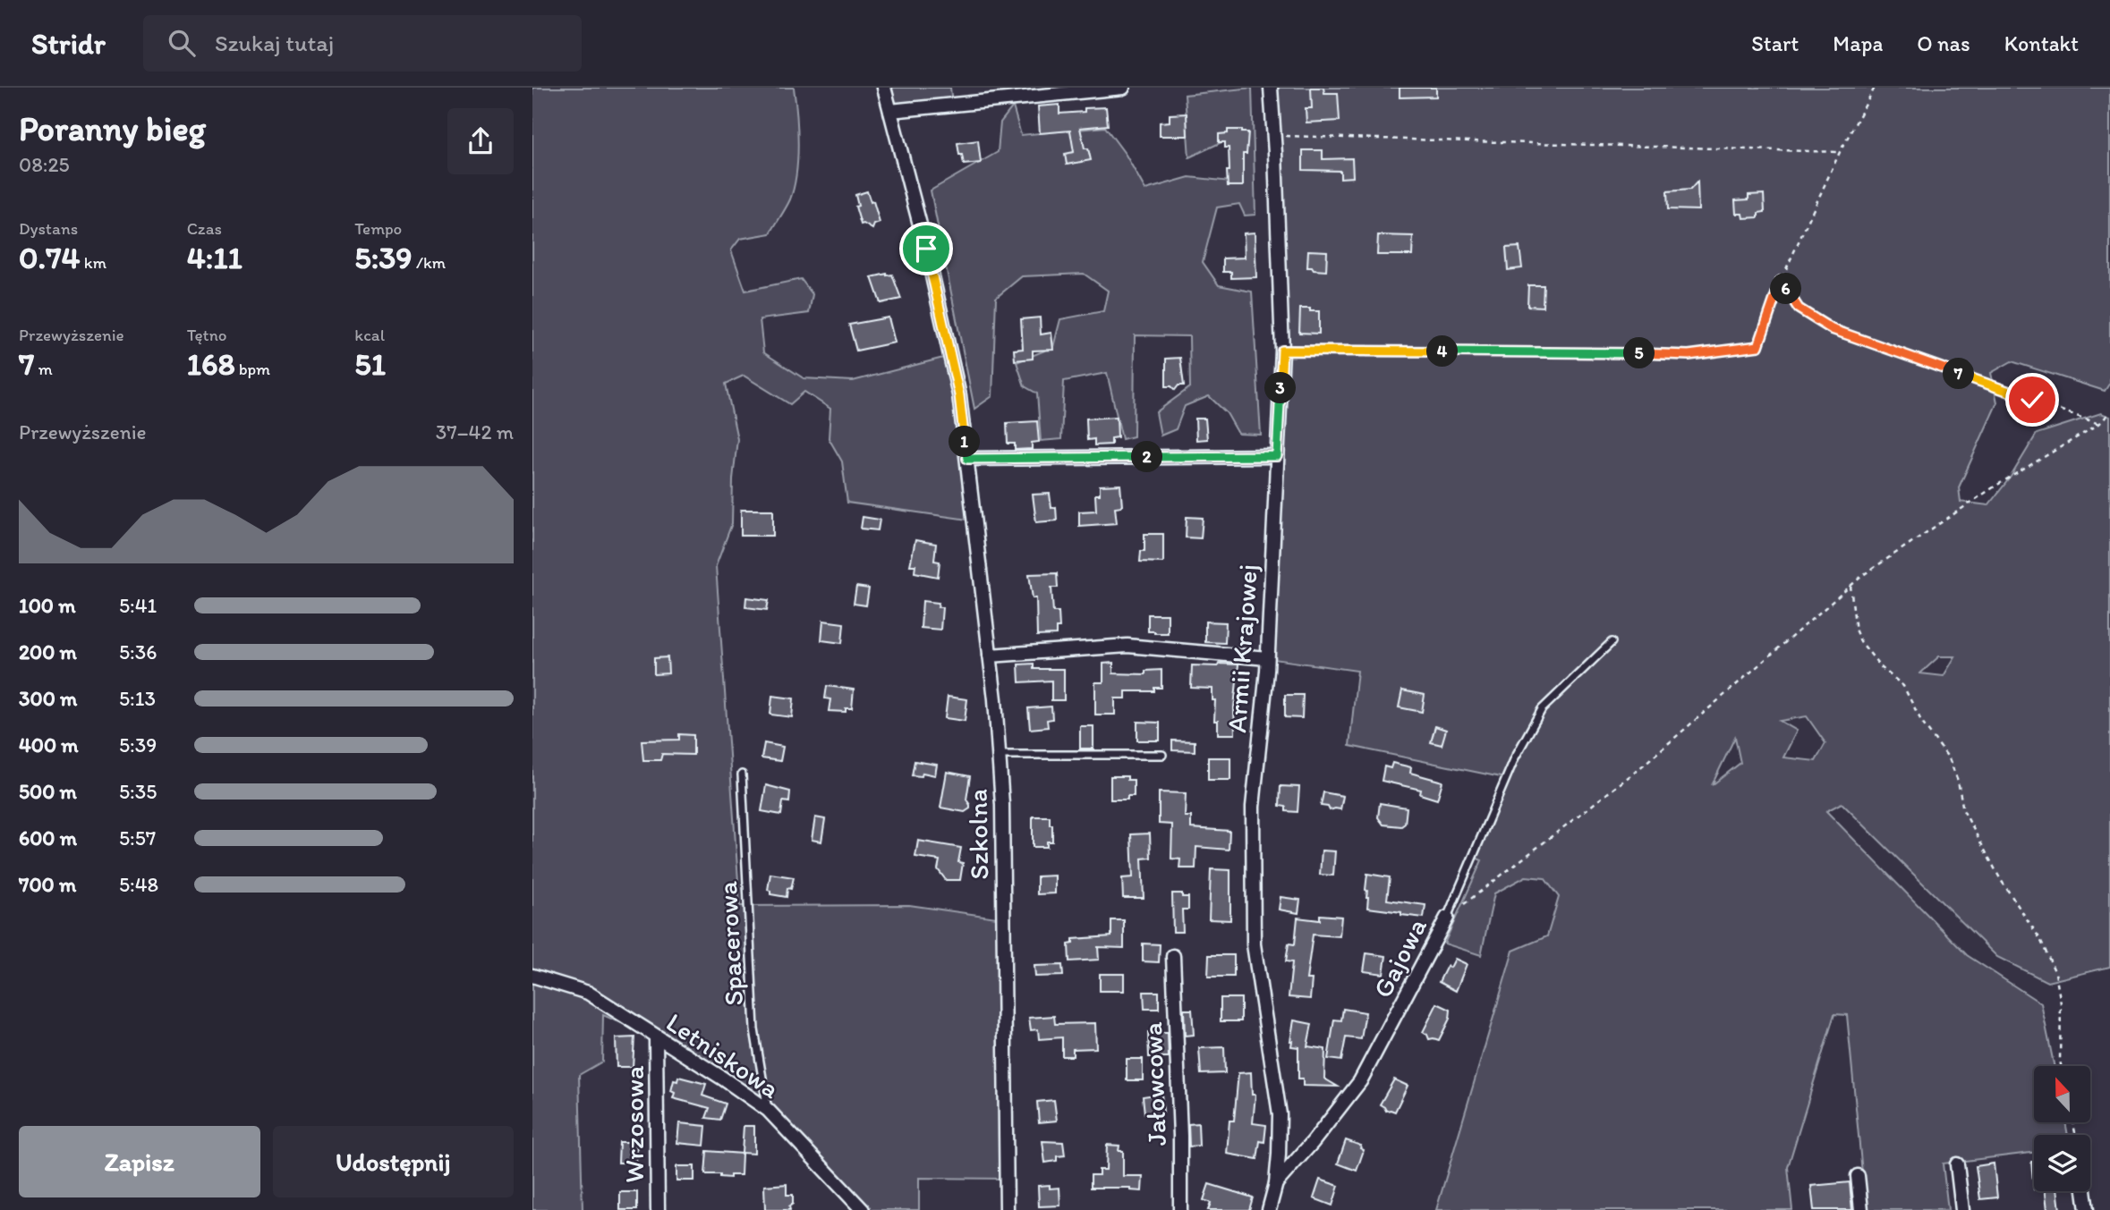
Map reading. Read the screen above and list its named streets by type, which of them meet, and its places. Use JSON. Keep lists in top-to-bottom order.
{
  "streets": {
    "street": [
      "Armii Krajowej",
      "Szkolna",
      "Gajowa",
      "Letniskowa",
      "Jałowcowa",
      "Wrzosowa"
    ],
    "lane": ["Spacerowa"]
  },
  "crossings": [
    ["Armii Krajowej", "Gajowa"],
    ["Spacerowa", "Letniskowa"],
    ["Letniskowa", "Wrzosowa"]
  ],
  "north": "top",
  "page": {
    "header": "Stridr",
    "search": "Szukaj tutaj",
    "nav": [
      "Start",
      "Mapa",
      "O nas",
      "Kontakt"
    ],
    "heading": ["Poranny bieg", "08:25"],
    "stats": [
      ["Dystans", "0.74 km"],
      ["Czas", "4:11"],
      ["Tempo", "5:39 /km"],
      ["Przewyższenie", "7 m"],
      ["Tętno", "168 bpm"],
      ["kcal", "51"]
    ],
    "pins": [
      "6",
      "4",
      "5",
      "7",
      "3",
      "1",
      "2"
    ],
    "chart": ["Przewyższenie", "37–42 m"],
    "list": [
      {
        "name": "100 m",
        "note": "5:41"
      },
      {
        "name": "200 m",
        "note": "5:36"
      },
      {
        "name": "300 m",
        "note": "5:13"
      },
      {
        "name": "400 m",
        "note": "5:39"
      },
      {
        "name": "500 m",
        "note": "5:35"
      },
      {
        "name": "600 m",
        "note": "5:57"
      },
      {
        "name": "700 m",
        "note": "5:48"
      }
    ],
    "buttons": ["Zapisz", "Udostępnij"]
  }
}
